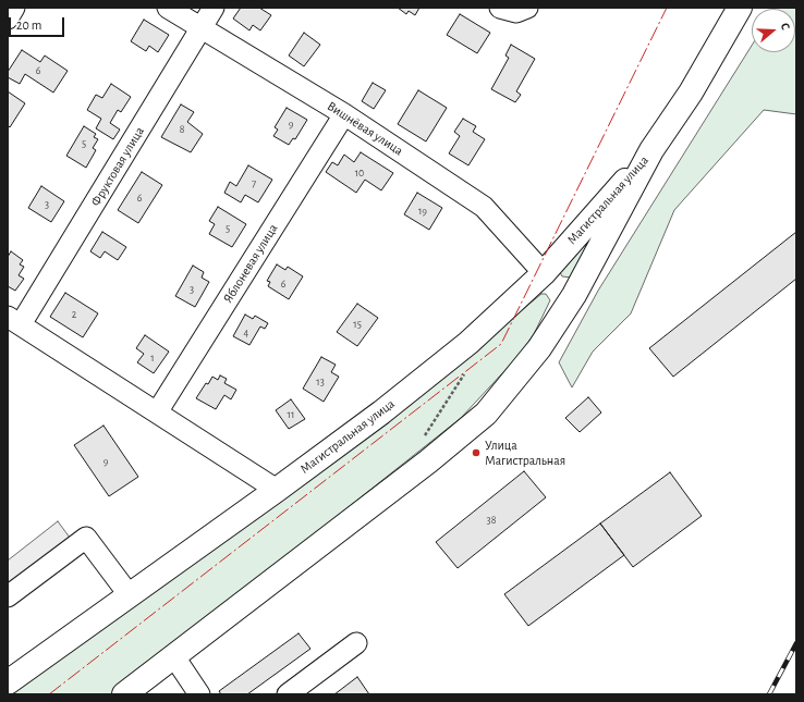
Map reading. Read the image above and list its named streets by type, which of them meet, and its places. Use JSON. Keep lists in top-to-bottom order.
{
  "streets": {
    "main road": ["Магистральная улица"],
    "street": ["Вишнёвая улица", "Фруктовая улица", "Яблоневая улица"]
  },
  "crossings": [
    ["Вишнёвая улица", "Фруктовая улица"],
    ["Вишнёвая улица", "Магистральная улица"],
    ["Вишнёвая улица", "Яблоневая улица"]
  ],
  "places": ["Улица Магистральная"],
  "house_numbers": [
    "6",
    "9",
    "8",
    "5",
    "10",
    "7",
    "6",
    "3",
    "19",
    "5",
    "6",
    "3",
    "2",
    "15",
    "4",
    "1",
    "13",
    "11",
    "9",
    "38"
  ],
  "scale_bar": "20 m",
  "north": "right"
}
